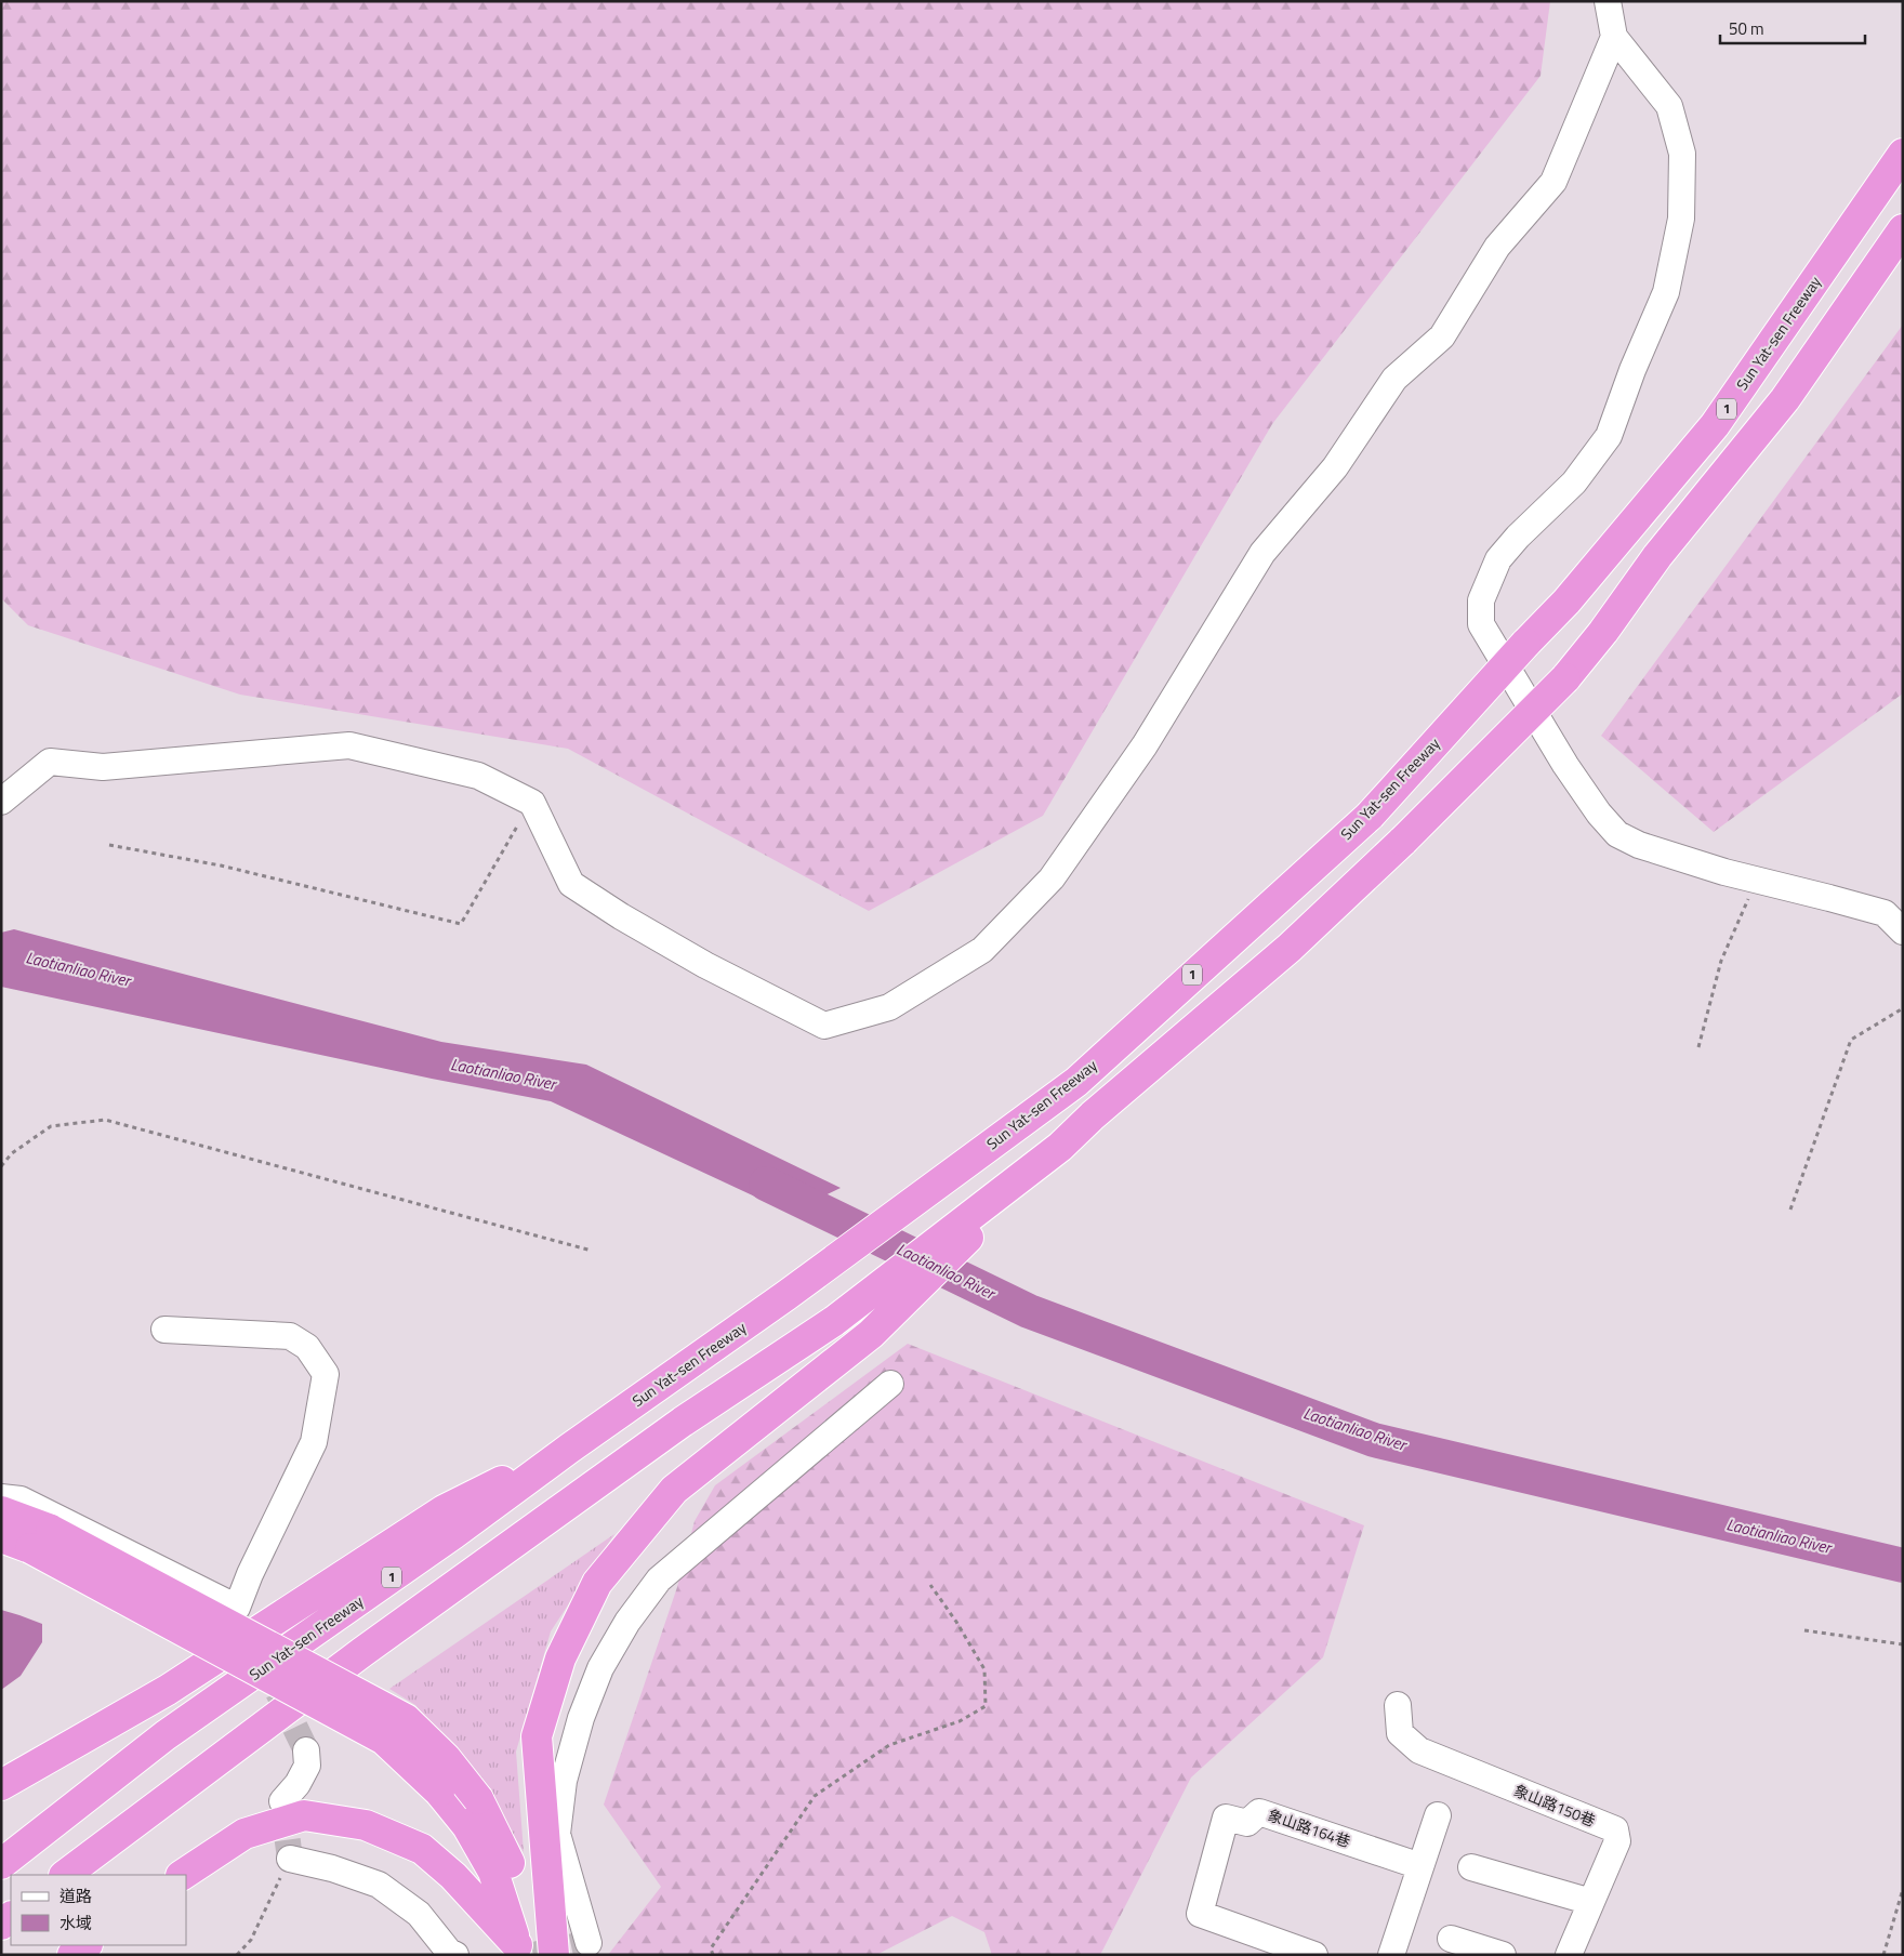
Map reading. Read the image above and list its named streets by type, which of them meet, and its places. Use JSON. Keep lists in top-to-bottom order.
{
  "streets": {
    "highway": ["Sun Yat-sen Freeway", "1"],
    "street": ["象山路150巷", "象山路164巷"]
  },
  "water": ["Laotianliao River"],
  "legend": ["道路", "水域"],
  "scale_bar": "50 m"
}
